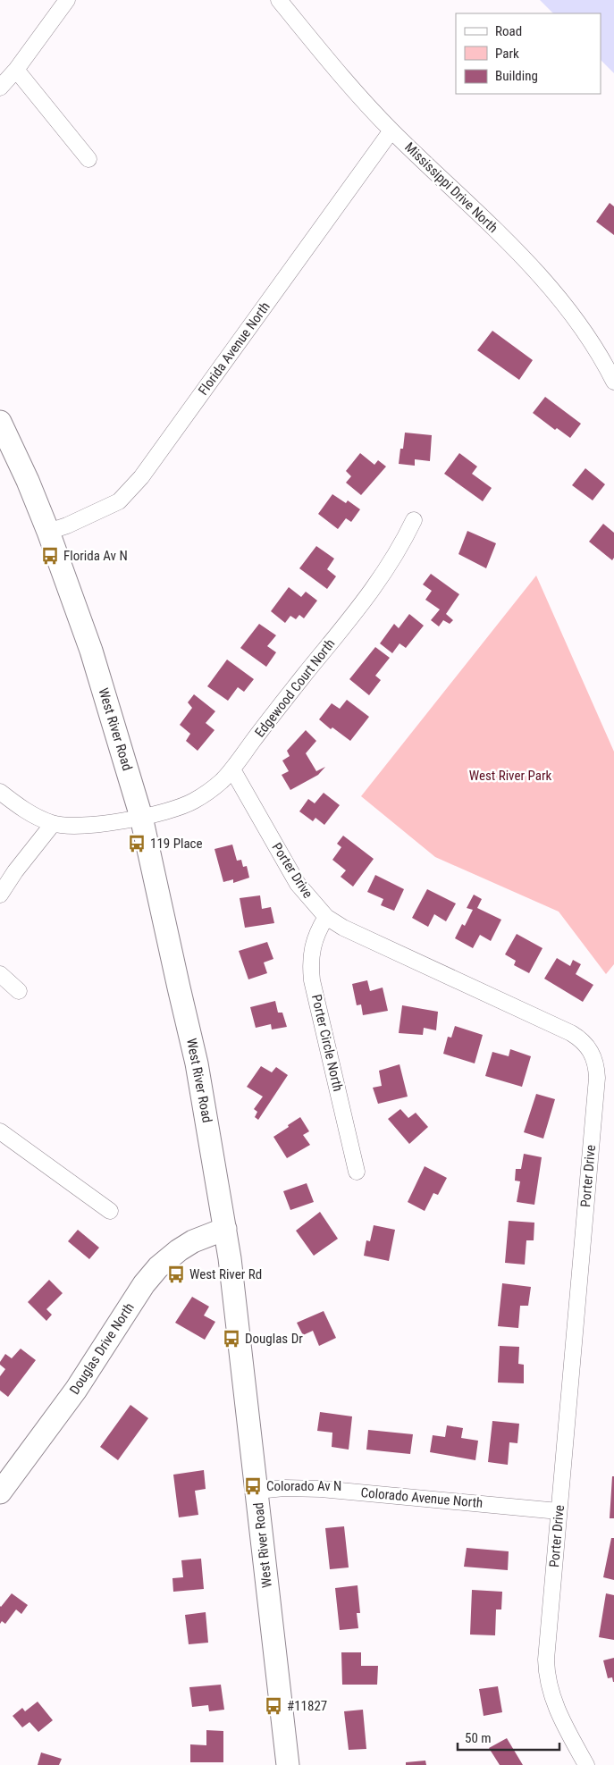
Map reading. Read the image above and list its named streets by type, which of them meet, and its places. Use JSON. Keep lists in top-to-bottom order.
{
  "streets": {
    "main road": ["West River Road", "Douglas Drive North"],
    "street": [
      "Mississippi Drive North",
      "Florida Avenue North",
      "Edgewood Court North",
      "Porter Drive",
      "Porter Circle North",
      "Colorado Avenue North"
    ]
  },
  "crossings": [
    ["Mississippi Drive North", "Florida Avenue North"],
    ["Florida Avenue North", "West River Road"],
    ["Edgewood Court North", "West River Road"],
    ["Edgewood Court North", "Porter Drive"],
    ["West River Road", "Douglas Drive North"],
    ["West River Road", "Colorado Avenue North"],
    ["Porter Drive", "Porter Circle North"],
    ["Porter Drive", "Colorado Avenue North"]
  ],
  "parks": ["West River Park"],
  "places": {
    "bus stop": [
      "Florida Av N",
      "119 Place",
      "West River Rd",
      "Douglas Dr",
      "Colorado Av N",
      "#11827"
    ]
  },
  "legend": ["Road", "Park", "Building"],
  "scale_bar": "50 m"
}
